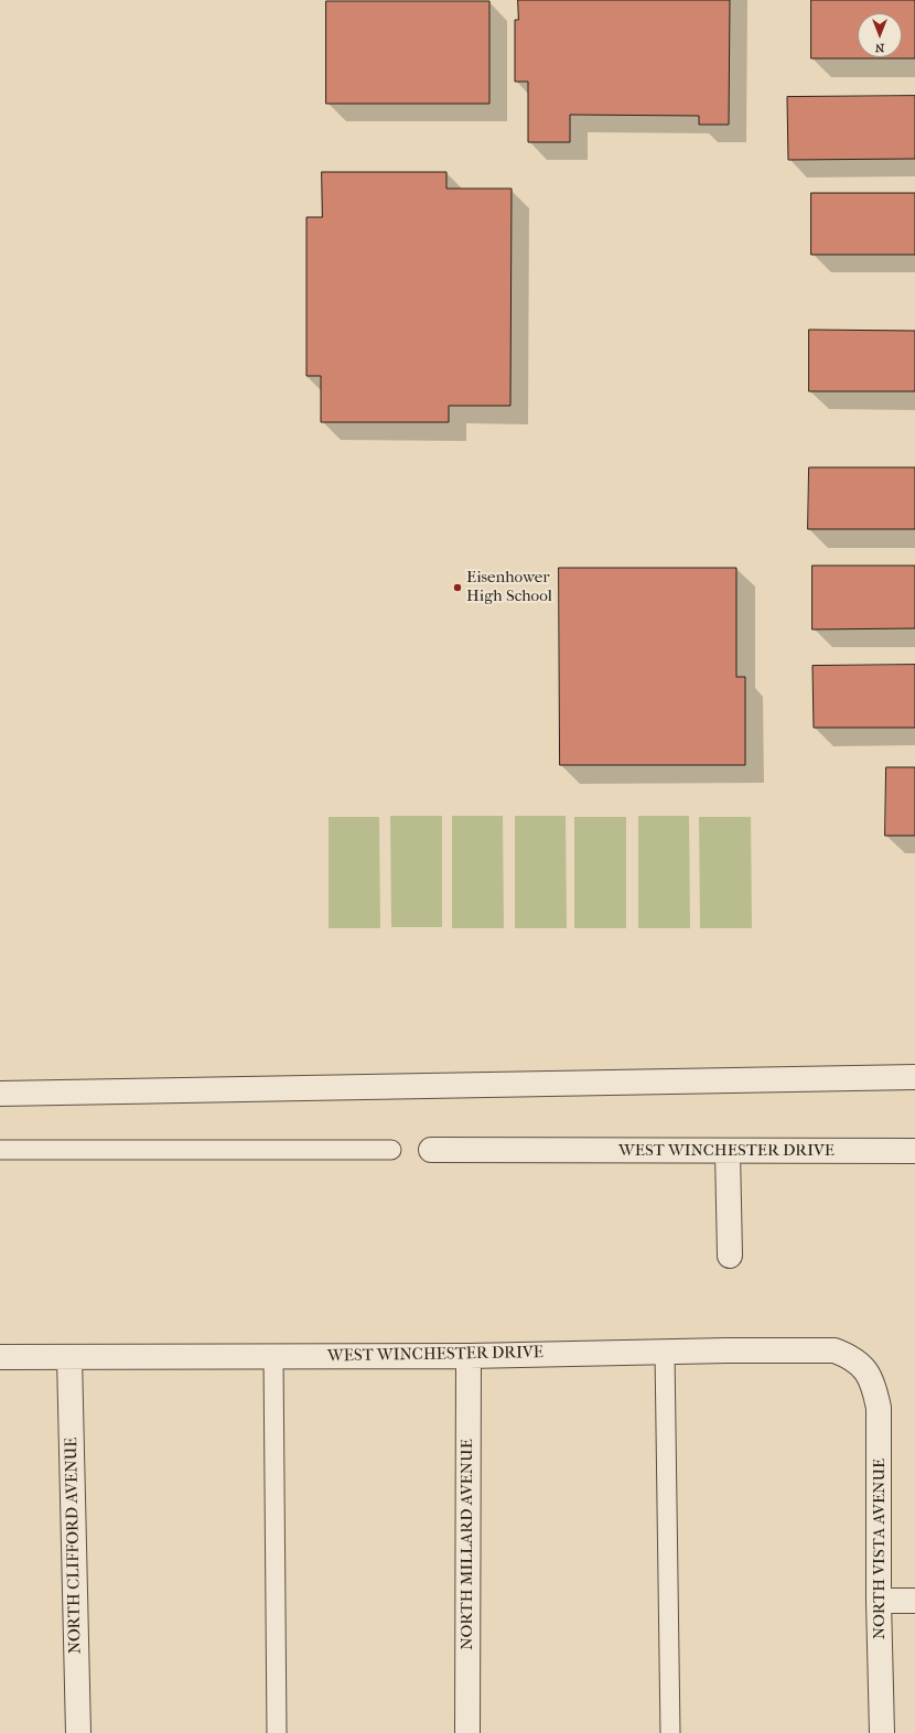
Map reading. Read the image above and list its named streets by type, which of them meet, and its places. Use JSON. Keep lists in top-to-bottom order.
{
  "streets": {
    "street": [
      "WEST WINCHESTER DRIVE",
      "NORTH MILLARD AVENUE",
      "NORTH CLIFFORD AVENUE",
      "NORTH VISTA AVENUE"
    ]
  },
  "crossings": [
    ["WEST WINCHESTER DRIVE", "NORTH MILLARD AVENUE"],
    ["WEST WINCHESTER DRIVE", "NORTH CLIFFORD AVENUE"],
    ["WEST WINCHESTER DRIVE", "NORTH VISTA AVENUE"]
  ],
  "places": ["Eisenhower High School"],
  "north": "bottom"
}
